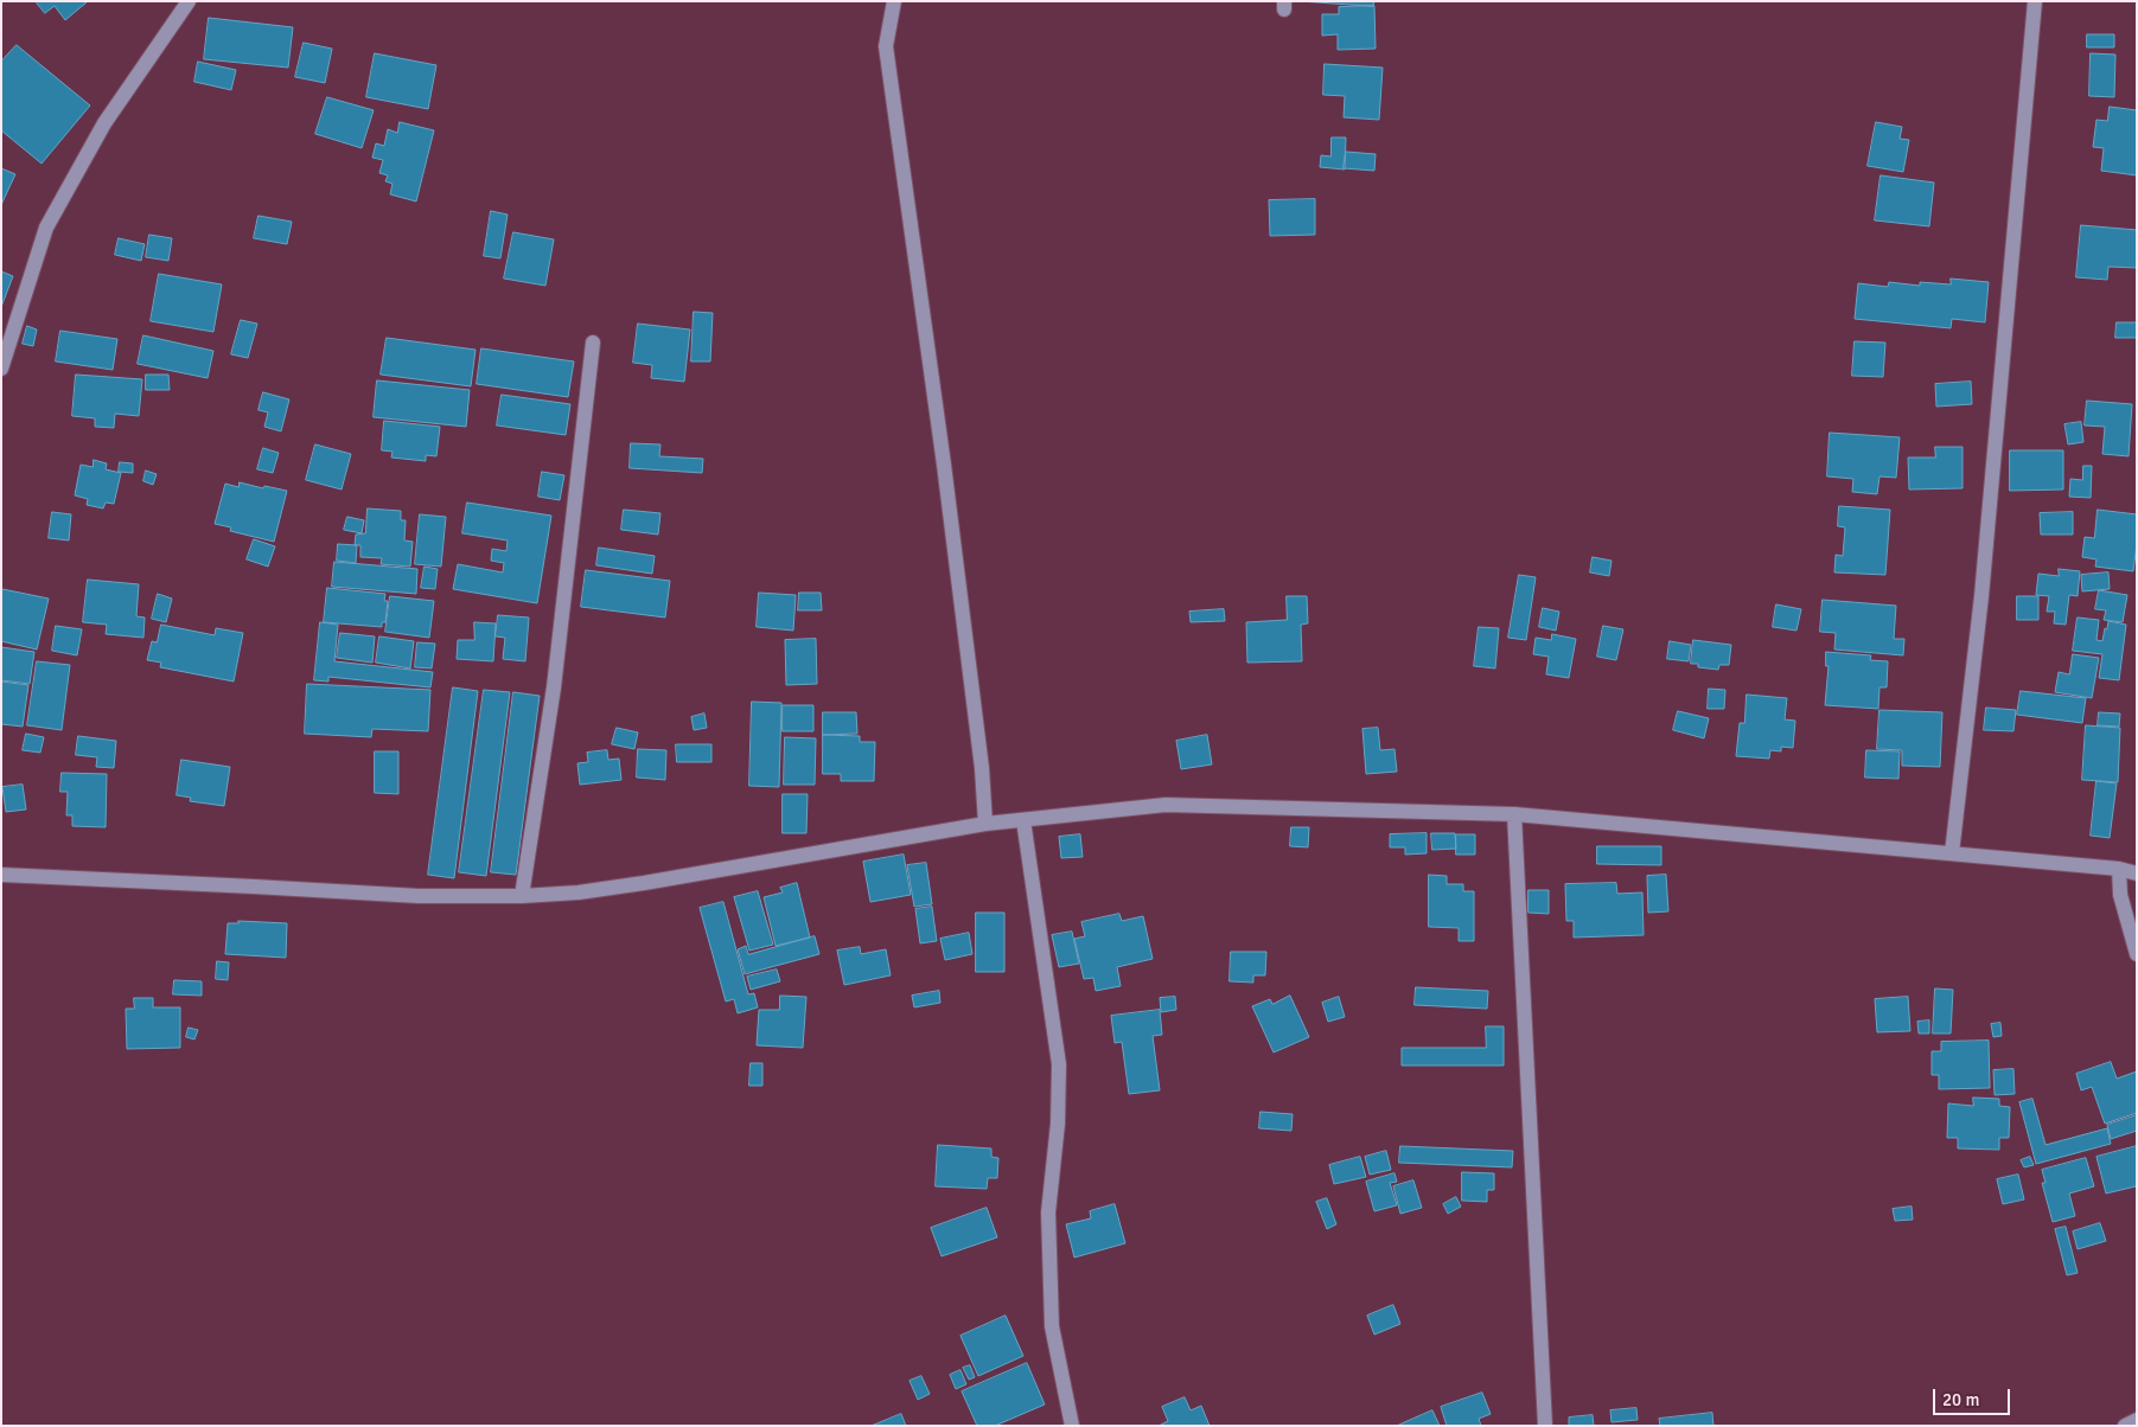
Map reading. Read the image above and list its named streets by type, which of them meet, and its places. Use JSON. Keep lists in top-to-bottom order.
{
  "scale_bar": "20 m"
}
